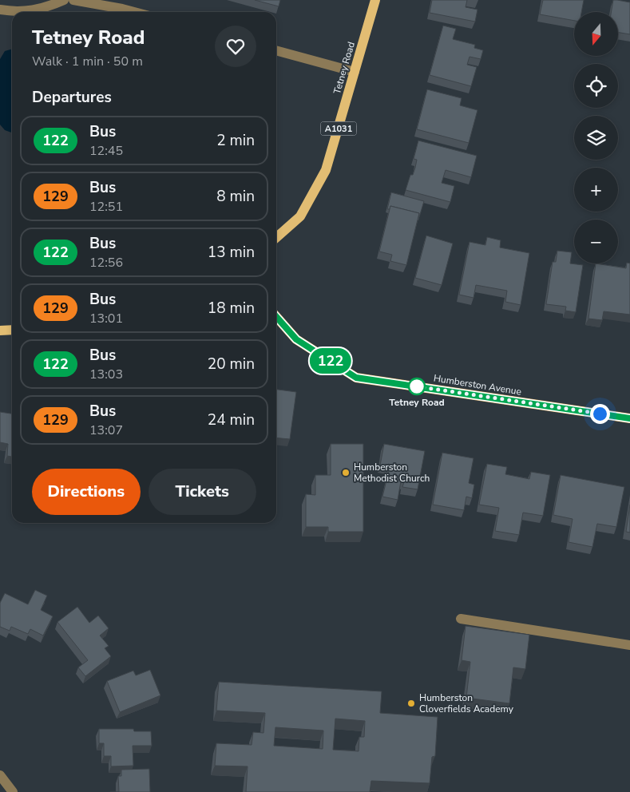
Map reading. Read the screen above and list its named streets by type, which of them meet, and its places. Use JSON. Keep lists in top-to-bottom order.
{
  "streets": {
    "main road": ["Tetney Road", "A1031", "Humberston Avenue"]
  },
  "places": ["Tetney Road", "Humberston Methodist Church", "Humberston Cloverfields Academy"],
  "lines": ["bus line 122"],
  "north": "bottom",
  "page": {
    "on_map": "122",
    "map_buttons": ["+", "−"],
    "heading": [
      ["Tetney Road", "Walk · 1 min · 50 m"],
      "Departures"
    ],
    "list": [
      {
        "mark": "122",
        "name": "Bus",
        "note": "12:45",
        "value": "2 min"
      },
      {
        "mark": "129",
        "name": "Bus",
        "note": "12:51",
        "value": "8 min"
      },
      {
        "mark": "122",
        "name": "Bus",
        "note": "12:56",
        "value": "13 min"
      },
      {
        "mark": "129",
        "name": "Bus",
        "note": "13:01",
        "value": "18 min"
      },
      {
        "mark": "122",
        "name": "Bus",
        "note": "13:03",
        "value": "20 min"
      },
      {
        "mark": "129",
        "name": "Bus",
        "note": "13:07",
        "value": "24 min"
      }
    ],
    "buttons": ["Directions", "Tickets"]
  }
}
